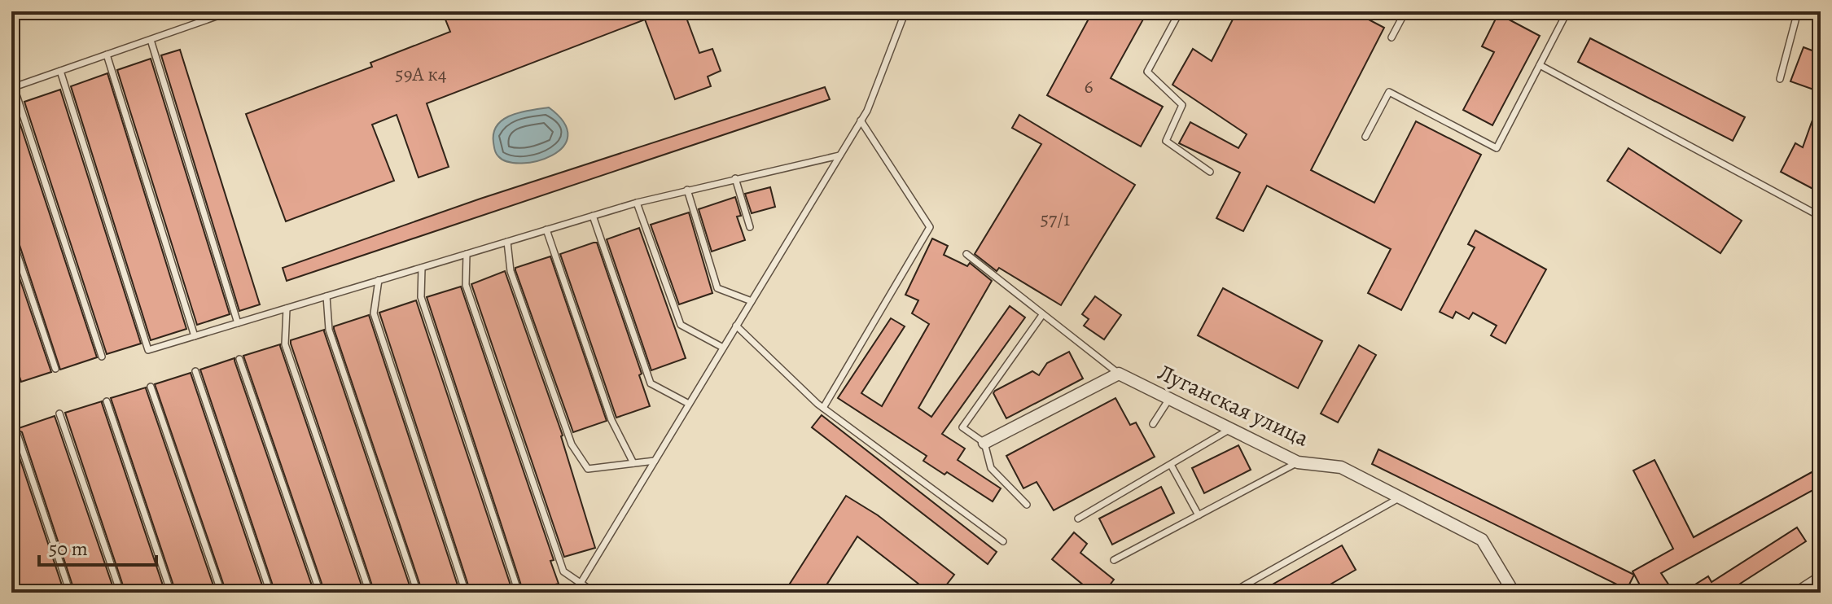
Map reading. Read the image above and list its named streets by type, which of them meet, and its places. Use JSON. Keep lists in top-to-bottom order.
{
  "streets": {
    "street": ["Луганская улица"]
  },
  "house_numbers": ["59А к4", "6", "57/1"],
  "scale_bar": "50 m"
}
